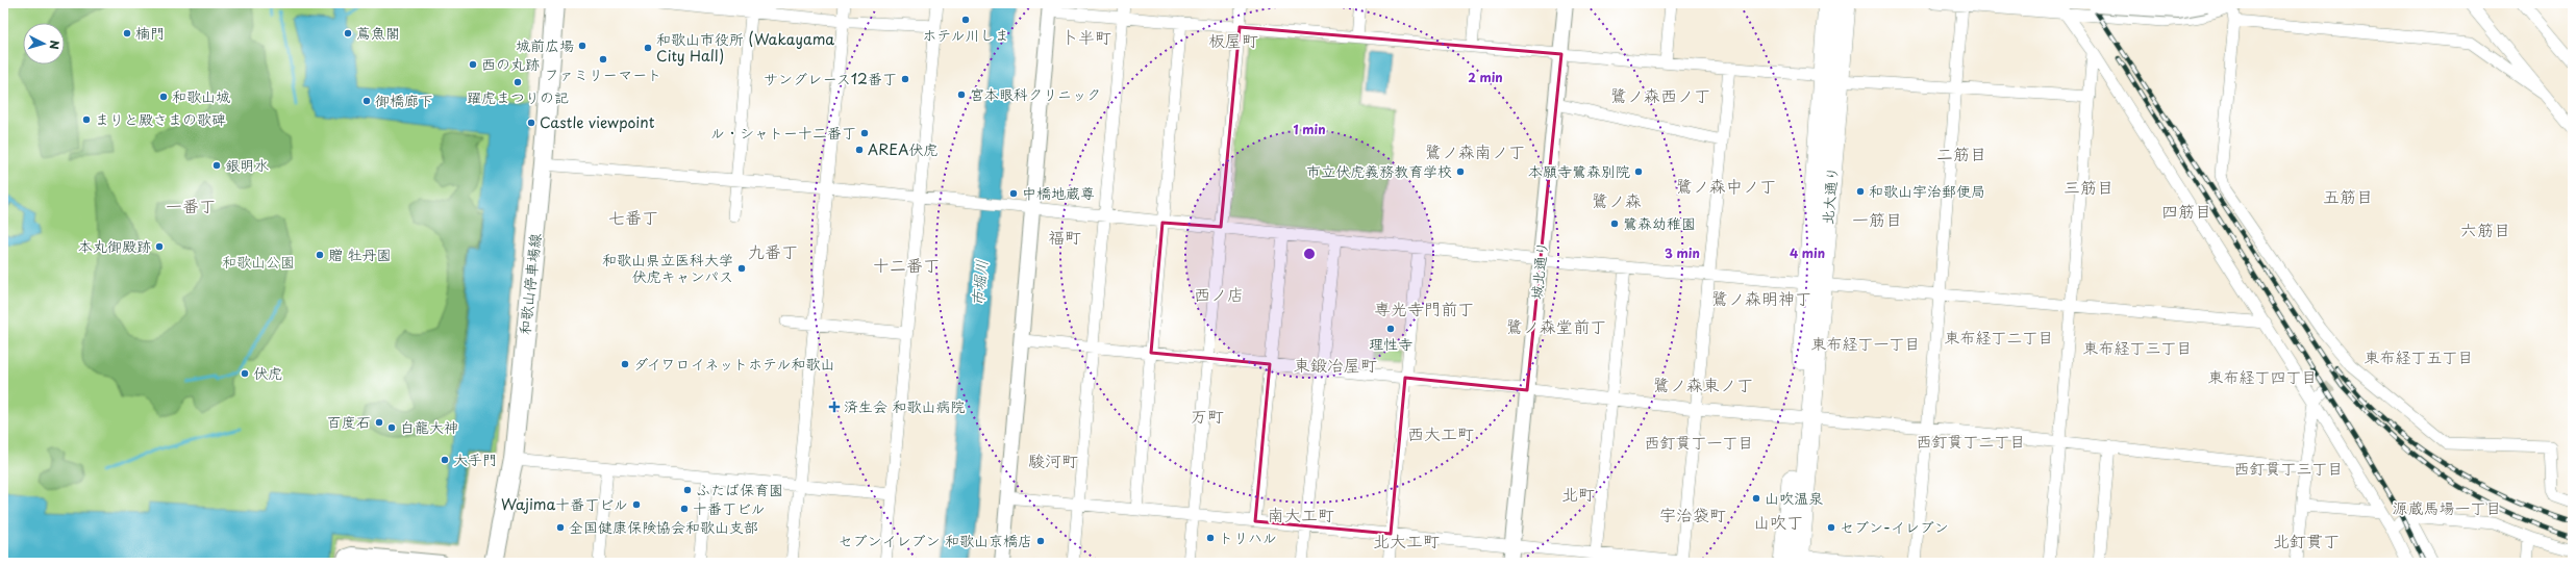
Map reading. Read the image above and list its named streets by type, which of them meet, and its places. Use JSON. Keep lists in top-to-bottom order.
{
  "streets": {
    "highway": ["北大通り"],
    "main road": ["和歌山停車場線"],
    "street": ["城北通り"]
  },
  "districts": [
    "卜半町",
    "板屋町",
    "鷺ノ森西ノ丁",
    "鷺ノ森南ノ丁",
    "二筋目",
    "鷺ノ森中ノ丁",
    "三筋目",
    "五筋目",
    "鷺ノ森",
    "一番丁",
    "四筋目",
    "七番丁",
    "一筋目",
    "六筋目",
    "福町",
    "九番丁",
    "十二番丁",
    "西ノ店",
    "鷺ノ森明神丁",
    "専光寺門前丁",
    "鷺ノ森堂前丁",
    "東布経丁二丁目",
    "東布経丁一丁目",
    "東布経丁三丁目",
    "東布経丁五丁目",
    "東鍛冶屋町",
    "東布経丁四丁目",
    "鷺ノ森東ノ丁",
    "万町",
    "西大工町",
    "西釘貫丁二丁目",
    "西釘貫丁一丁目",
    "駿河町",
    "西釘貫丁三丁目",
    "北町",
    "源蔵馬場一丁目",
    "南大工町",
    "宇治袋町",
    "山吹丁",
    "北大工町",
    "北釘貫丁"
  ],
  "water": ["市堀川"],
  "parks": ["和歌山公園"],
  "places": {
    "other": [
      "ホテル川しま",
      "楠門",
      "蔦魚閣",
      "城前広場",
      "和歌山市役所 (Wakayama City Hall)",
      "ファミリーマート",
      "西の丸跡",
      "サングレース12番丁",
      "躍虎まつりの記",
      "宮本眼科クリニック",
      "和歌山城",
      "御橋廊下",
      "まりと殿さまの歌碑",
      "Castle viewpoint",
      "ル・シャトー十二番丁",
      "AREA伏虎",
      "銀明水",
      "市立伏虎義務教育学校",
      "本願寺鷺森別院",
      "和歌山宇治郵便局",
      "中橋地蔵尊",
      "鷺森幼稚園",
      "本丸御殿跡",
      "贈 牡丹園",
      "和歌山県立医科大学 伏虎キャンパス",
      "理性寺",
      "ダイワロイネットホテル和歌山",
      "伏虎",
      "百度石",
      "白龍大神",
      "大手門",
      "ふたば保育園",
      "山吹温泉",
      "Wajima十番丁ビル",
      "十番丁ビル",
      "全国健康保険協会和歌山支部",
      "セブン-イレブン",
      "トリハル",
      "セブンイレブン 和歌山京橋店"
    ],
    "health": ["済生会 和歌山病院"]
  },
  "north": "right",
  "rings": [
    "2 min",
    "1 min",
    "3 min",
    "4 min"
  ]
}
